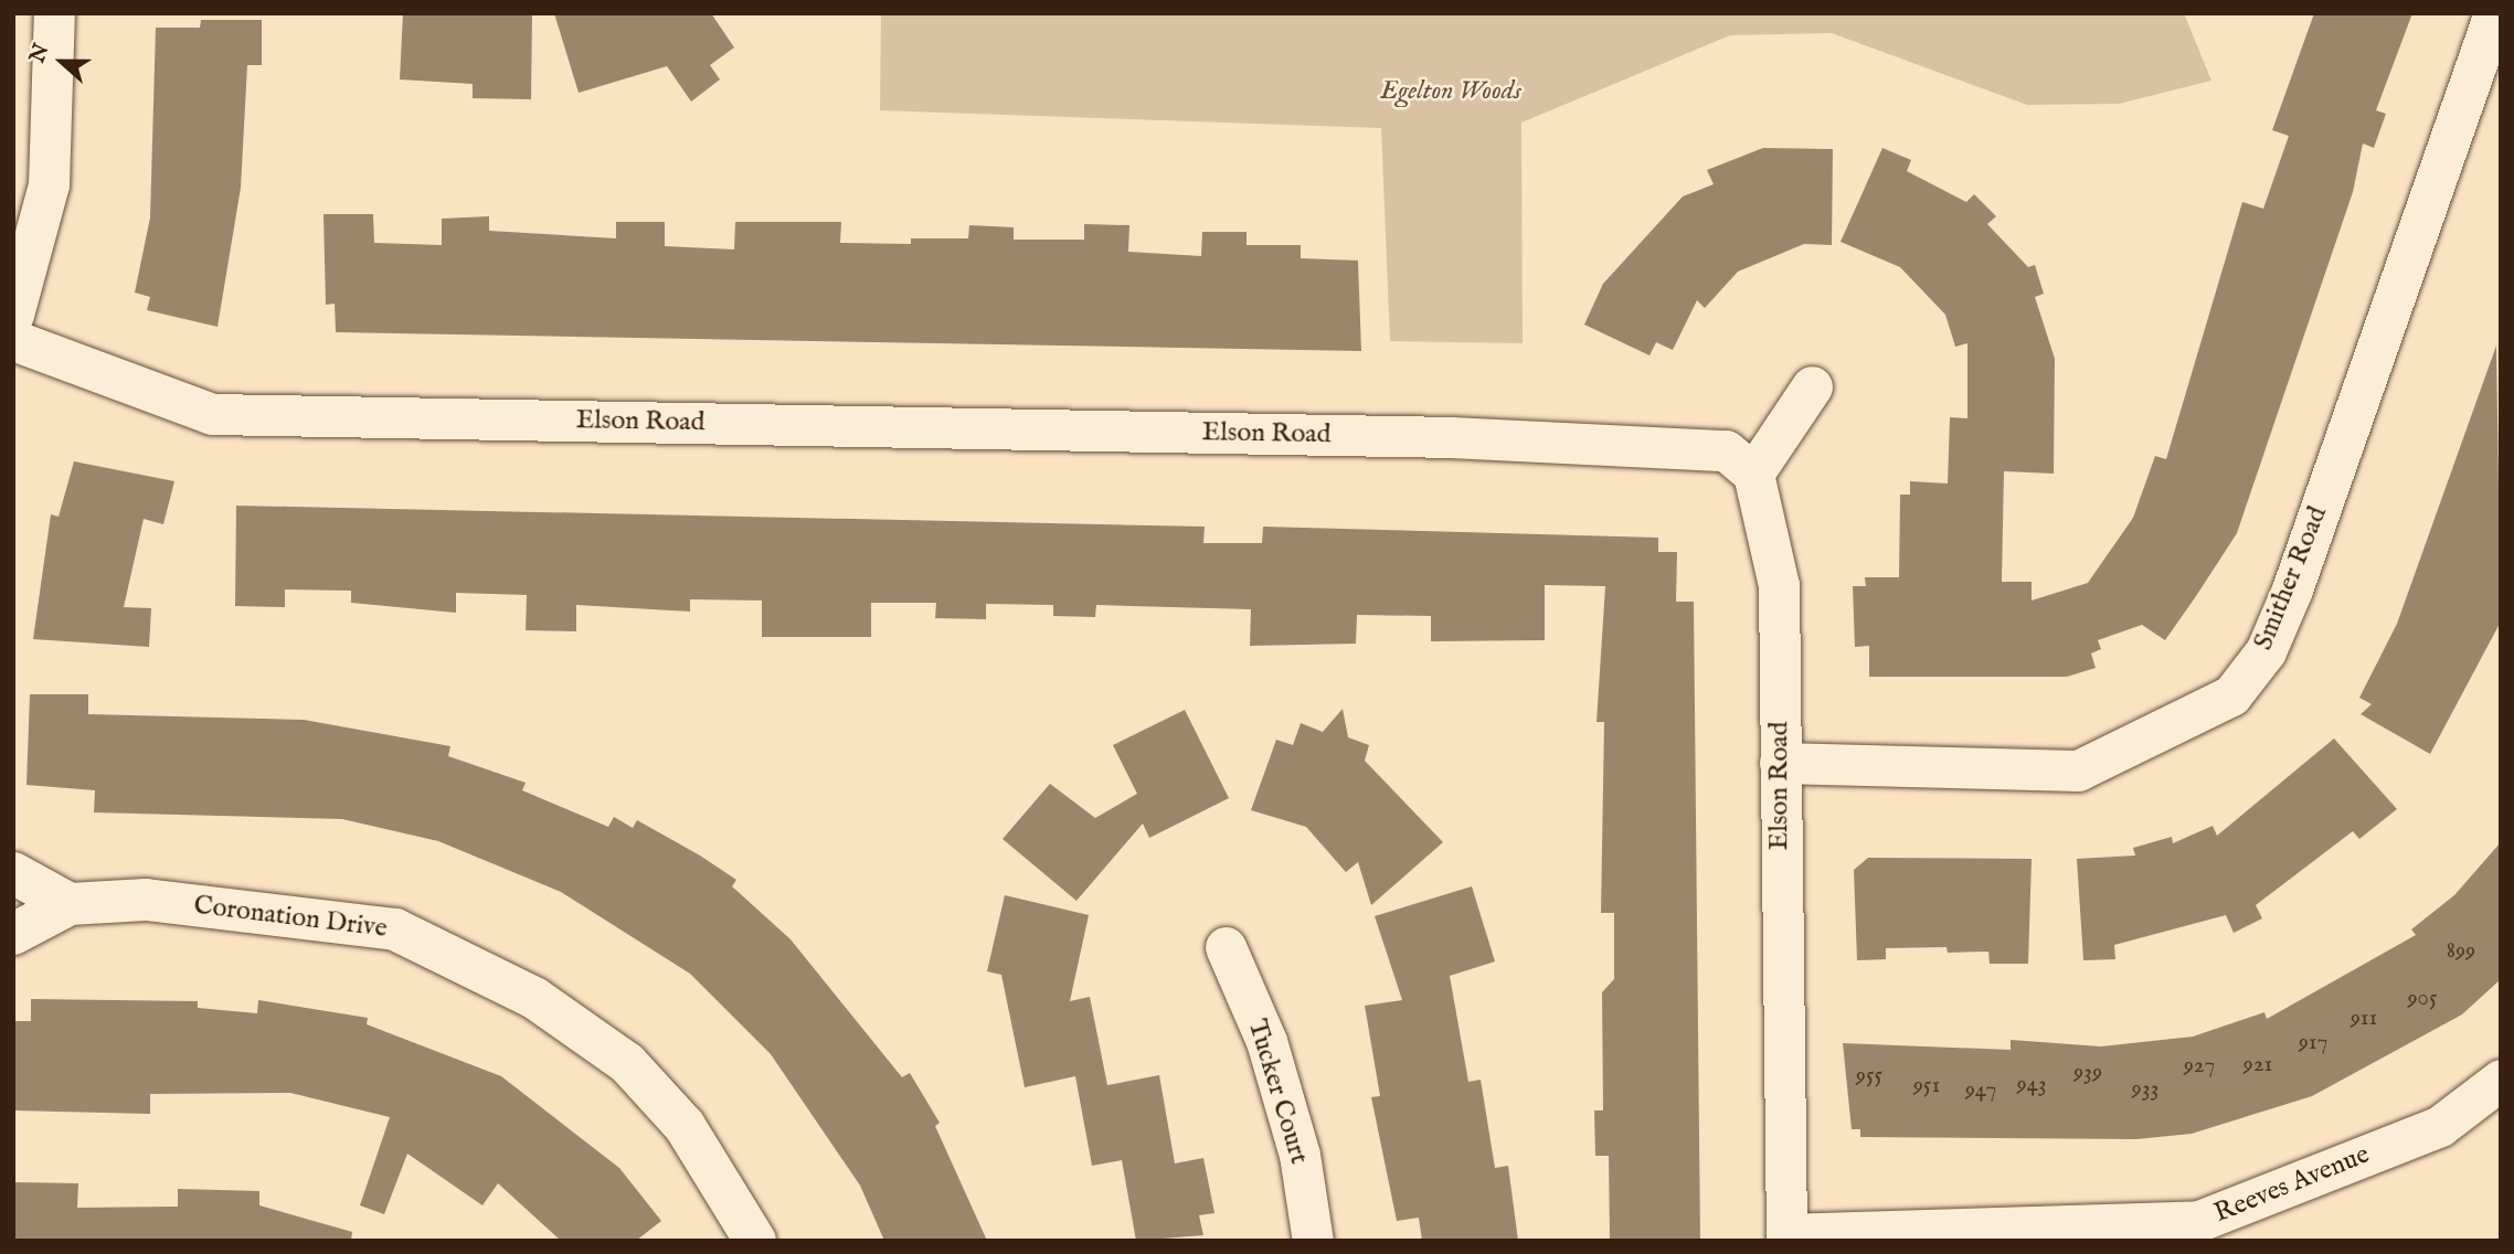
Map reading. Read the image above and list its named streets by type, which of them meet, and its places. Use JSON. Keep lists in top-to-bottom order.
{
  "streets": {
    "street": [
      "Elson Road",
      "Smither Road",
      "Coronation Drive",
      "Tucker Court",
      "Reeves Avenue"
    ]
  },
  "crossings": [
    ["Elson Road", "Smither Road"],
    ["Elson Road", "Reeves Avenue"]
  ],
  "parks": ["Egelton Woods"],
  "house_numbers": [
    "899",
    "905",
    "911",
    "917",
    "921",
    "927",
    "939",
    "955",
    "943",
    "951",
    "933",
    "947"
  ],
  "north": "left"
}
